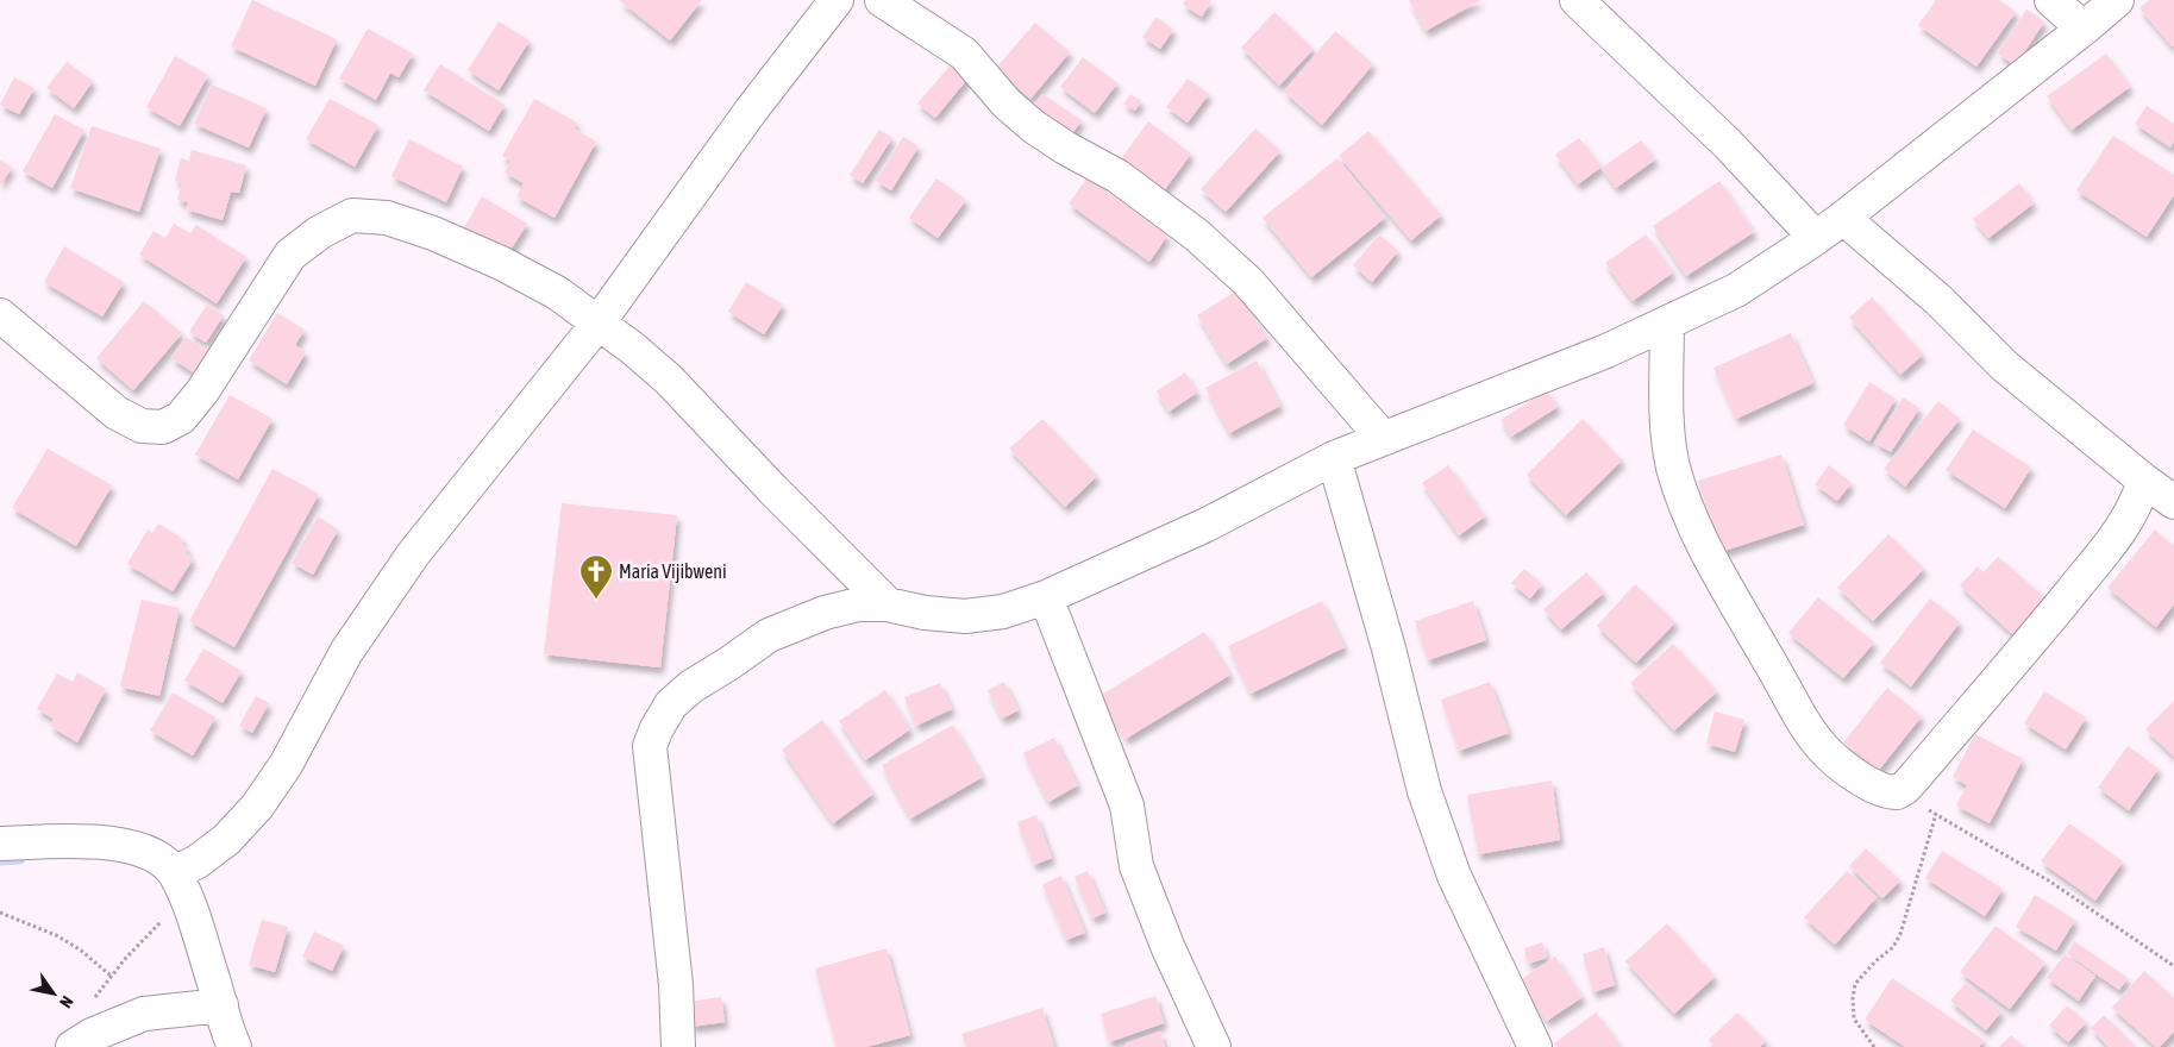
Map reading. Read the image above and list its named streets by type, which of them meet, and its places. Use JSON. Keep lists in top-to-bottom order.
{
  "places": {
    "church": ["Maria Vijibweni"]
  },
  "north": "bottom right"
}
